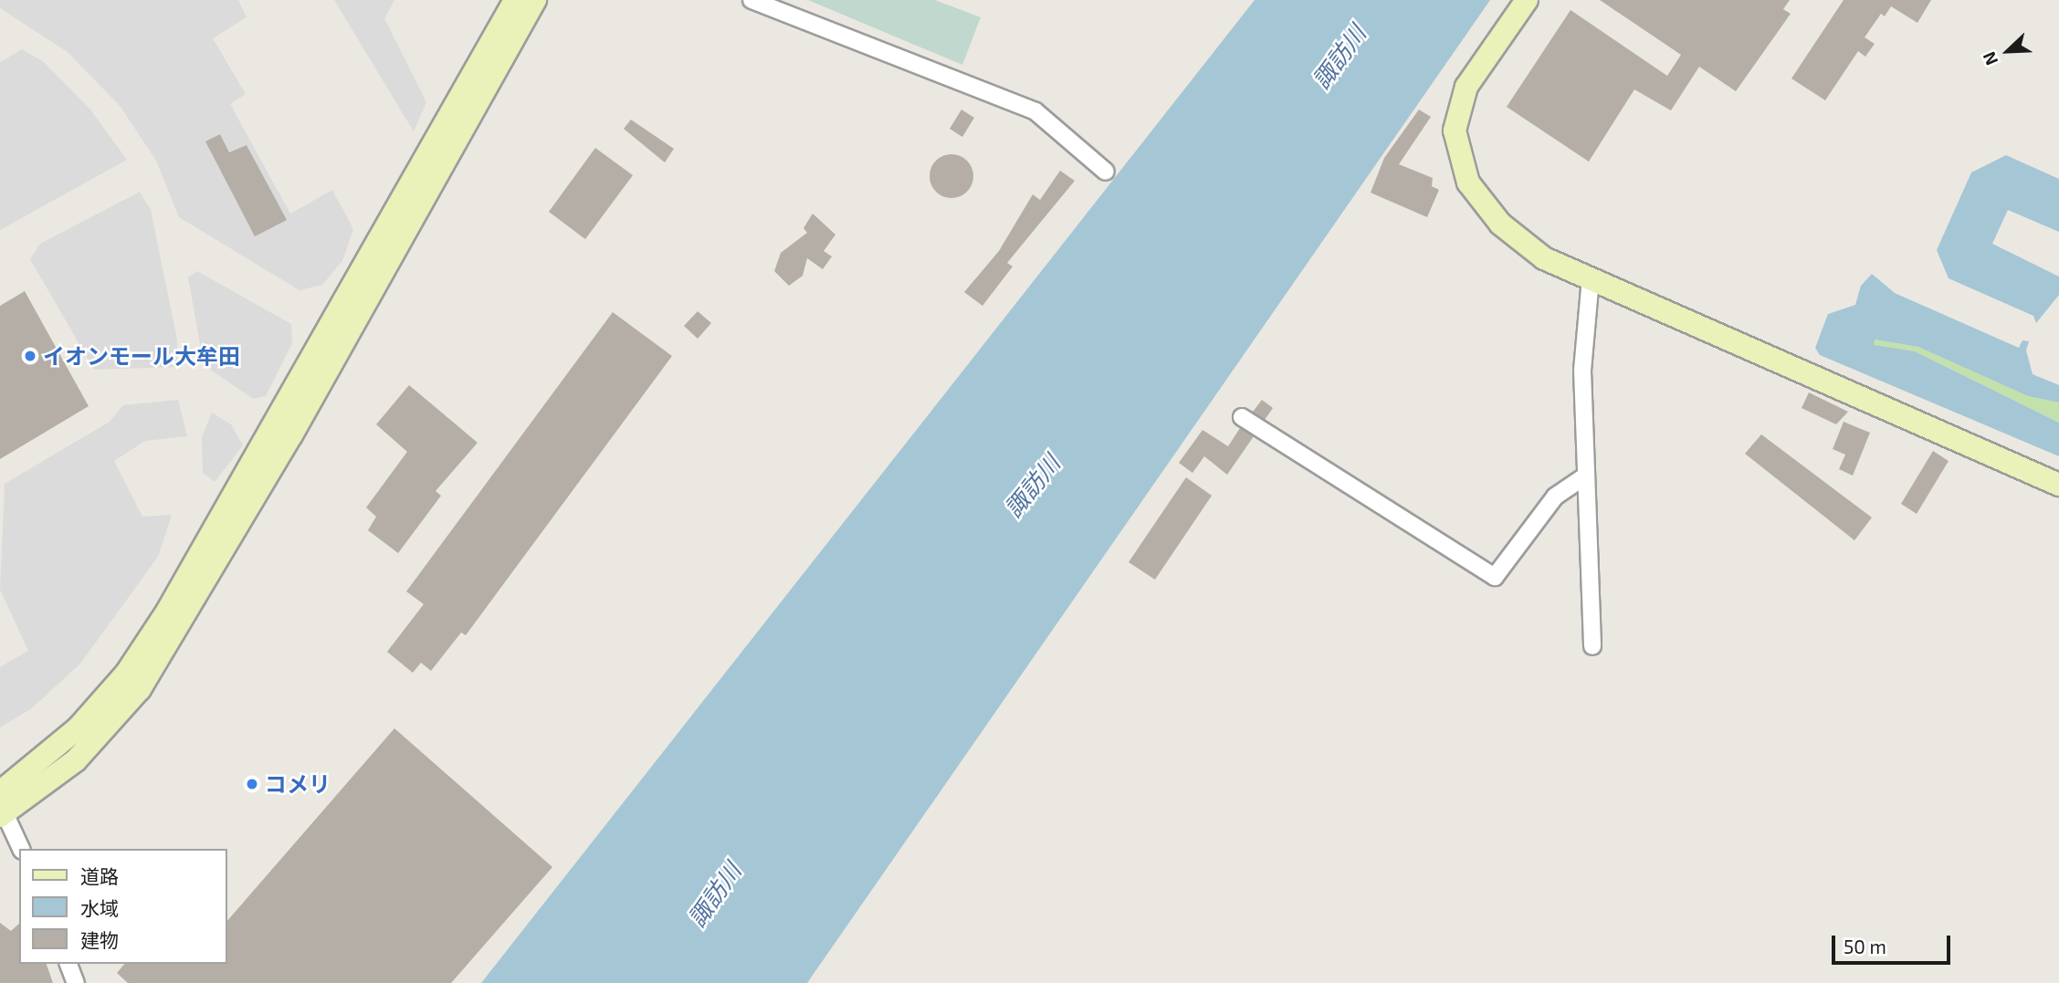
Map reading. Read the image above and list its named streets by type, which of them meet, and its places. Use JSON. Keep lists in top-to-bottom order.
{
  "water": ["諏訪川"],
  "places": ["イオンモール大牟田", "コメリ"],
  "legend": ["道路", "水域", "建物"],
  "scale_bar": "50 m",
  "north": "bottom left"
}
